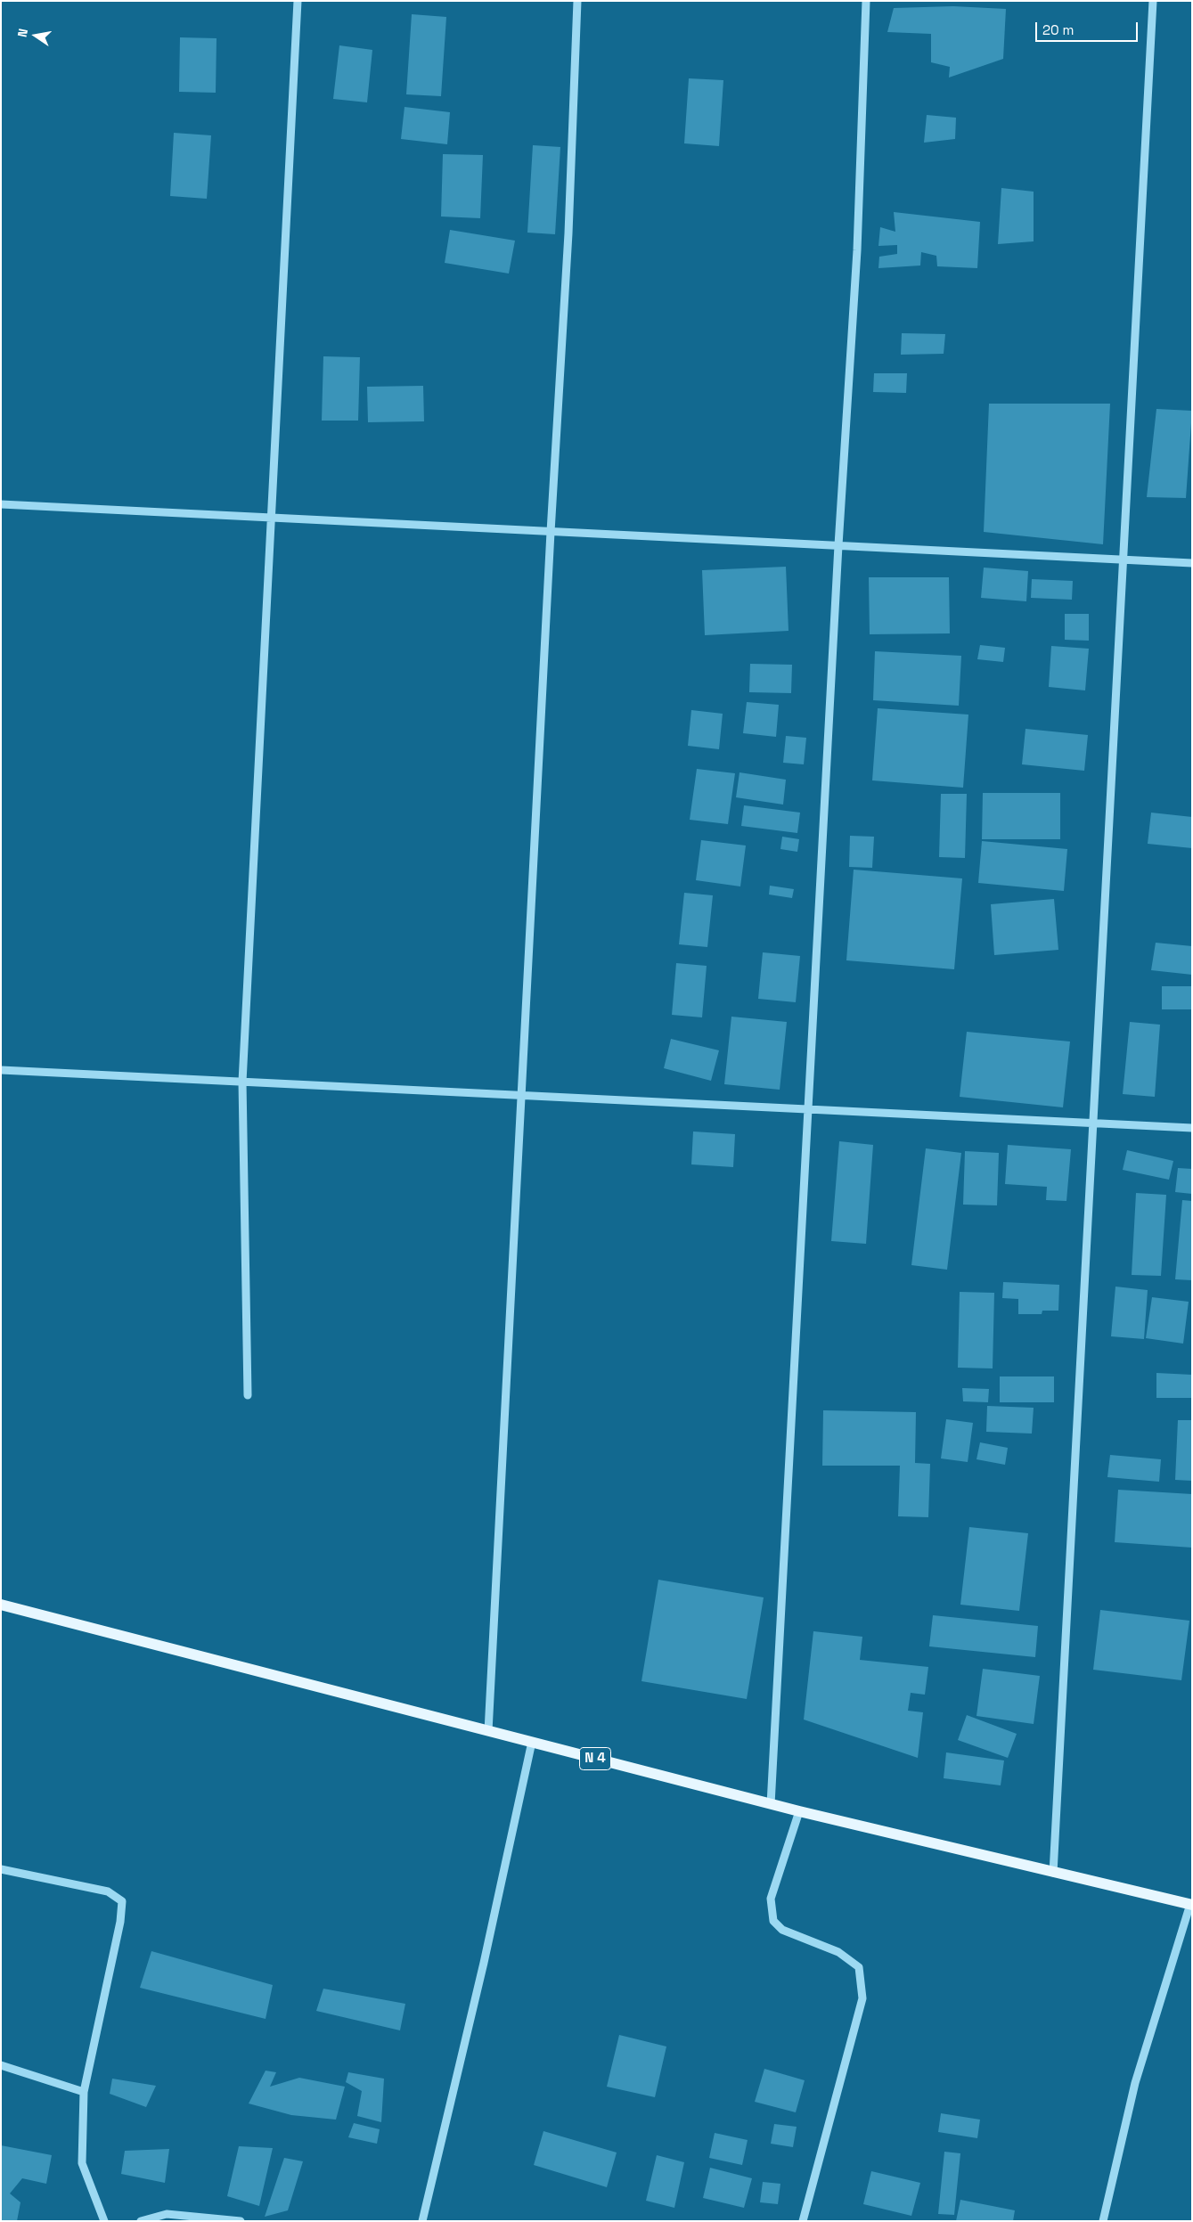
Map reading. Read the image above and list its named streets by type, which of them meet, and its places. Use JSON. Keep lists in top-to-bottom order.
{
  "streets": {
    "main road": ["N 4"]
  },
  "scale_bar": "20 m",
  "north": "left"
}
